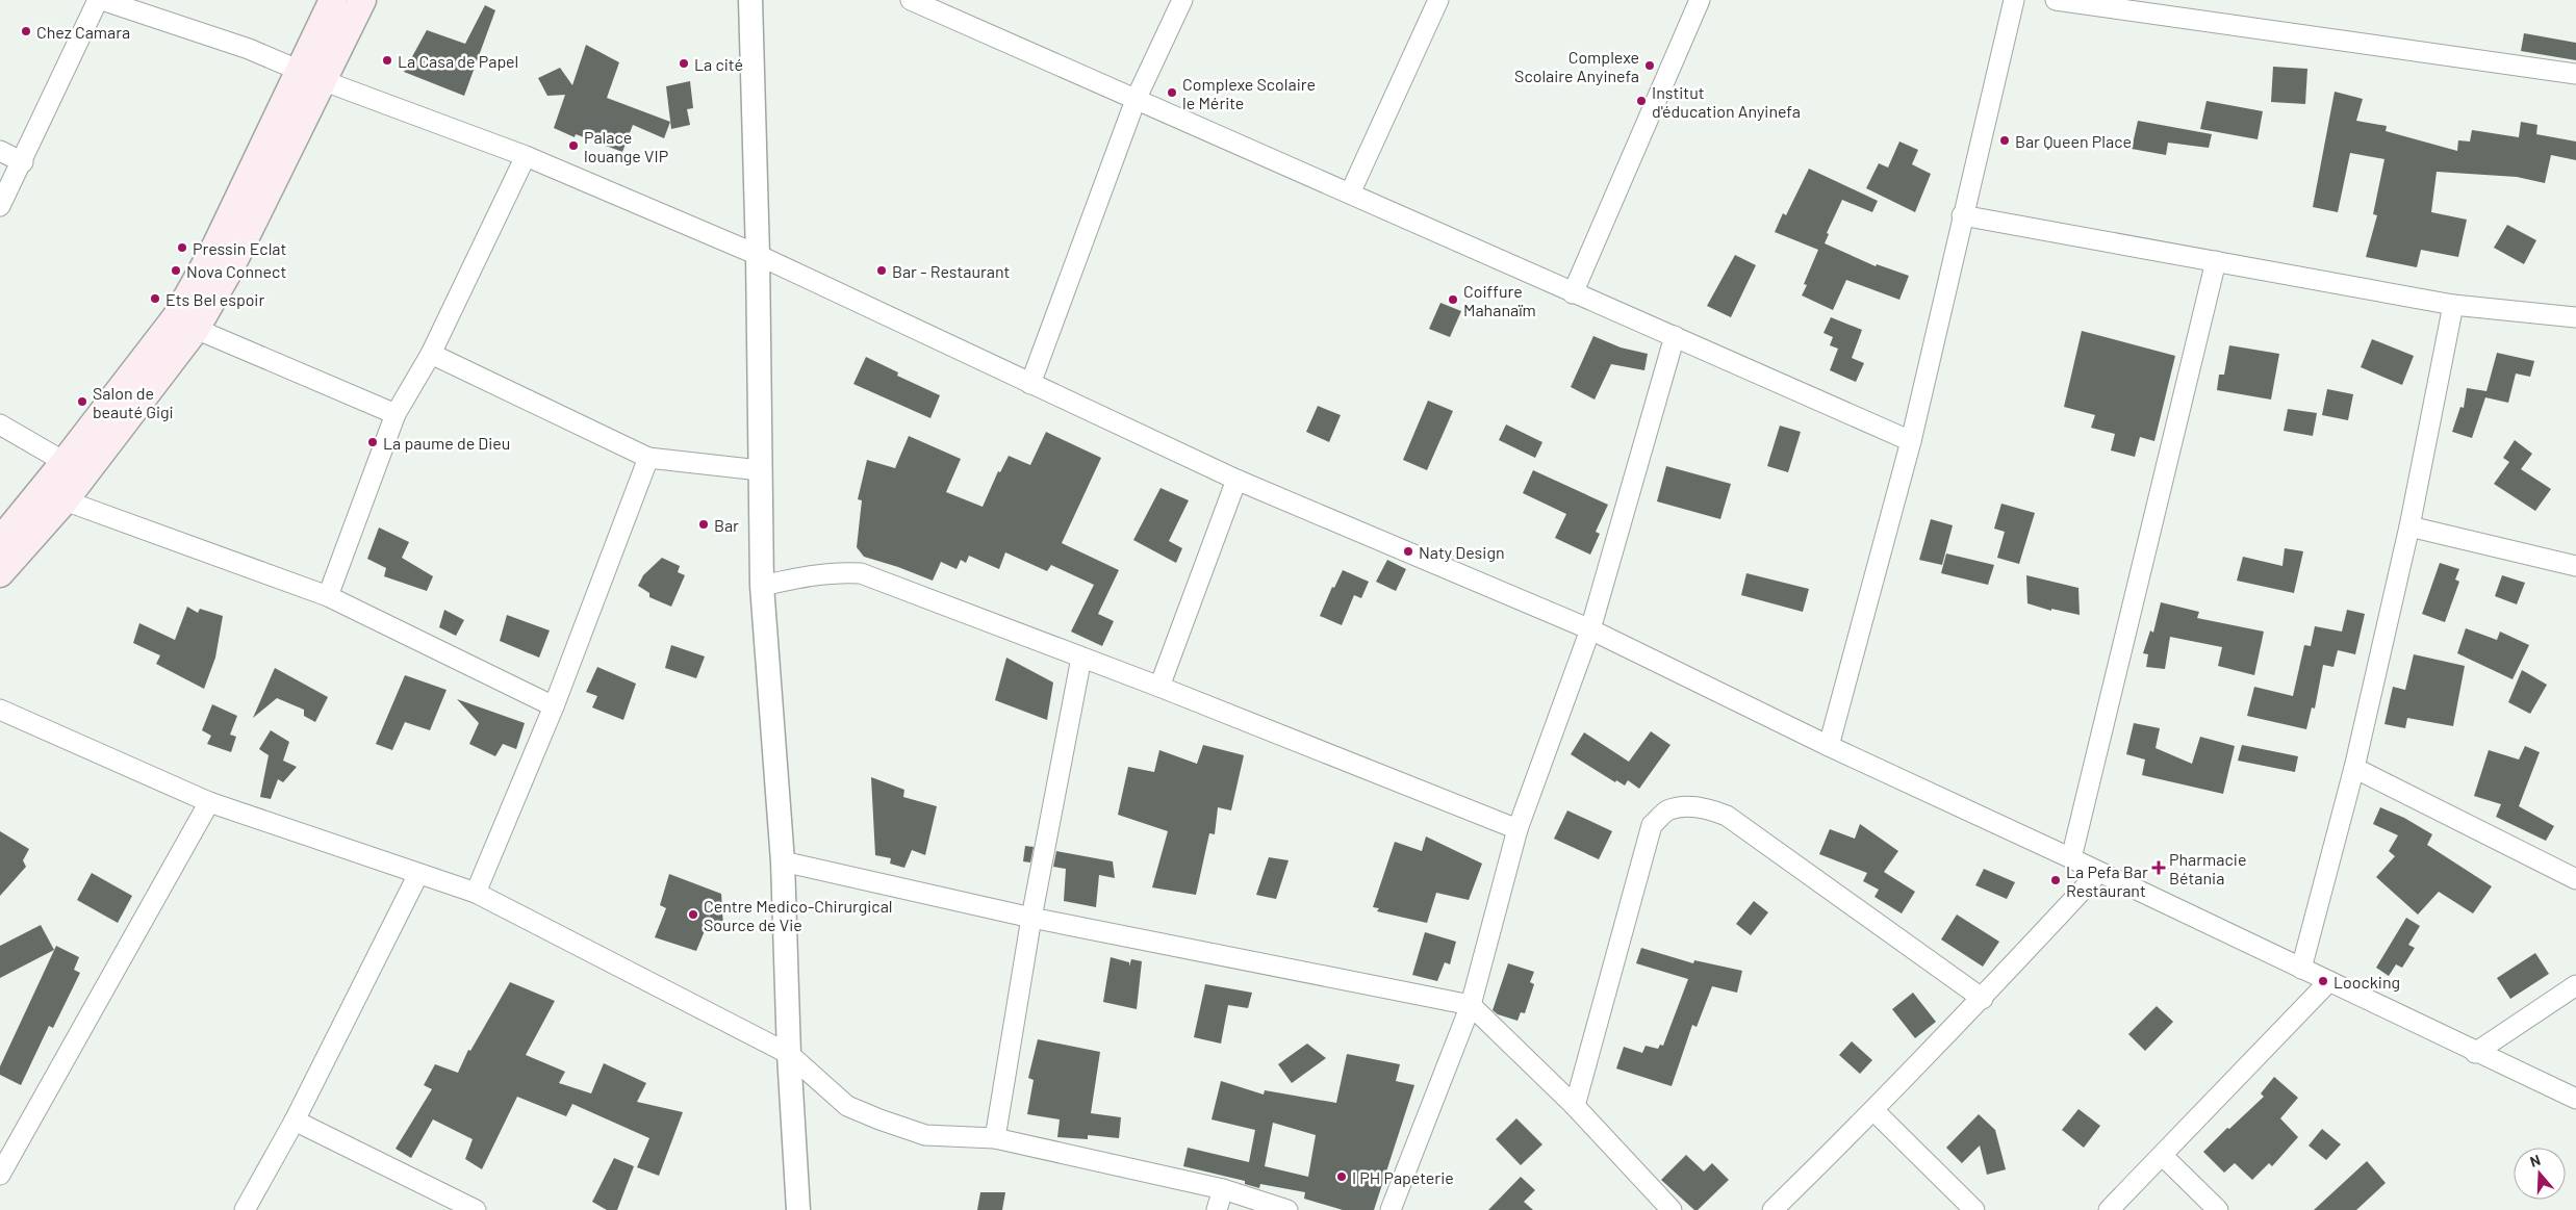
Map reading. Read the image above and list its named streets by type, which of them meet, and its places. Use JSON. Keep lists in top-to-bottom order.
{
  "places": {
    "other": [
      "Chez Camara",
      "La Casa de Papel",
      "La cité",
      "Complexe Scolaire Anyinefa",
      "Complexe Scolaire le Mérite",
      "Institut d'éducation Anyinefa",
      "Bar Queen Place",
      "Palace louange VIP",
      "Pressin Eclat",
      "Nova Connect",
      "Bar - Restaurant",
      "Ets Bel espoir",
      "Coiffure Mahanaïm",
      "Salon de beauté Gigi",
      "La paume de Dieu",
      "Bar",
      "Naty Design",
      "La Pefa Bar Restaurant",
      "Centre Medico-Chirurgical Source de Vie",
      "Loocking",
      "I PH Papeterie"
    ],
    "health": ["Pharmacie Bétania"]
  },
  "north": "top"
}
